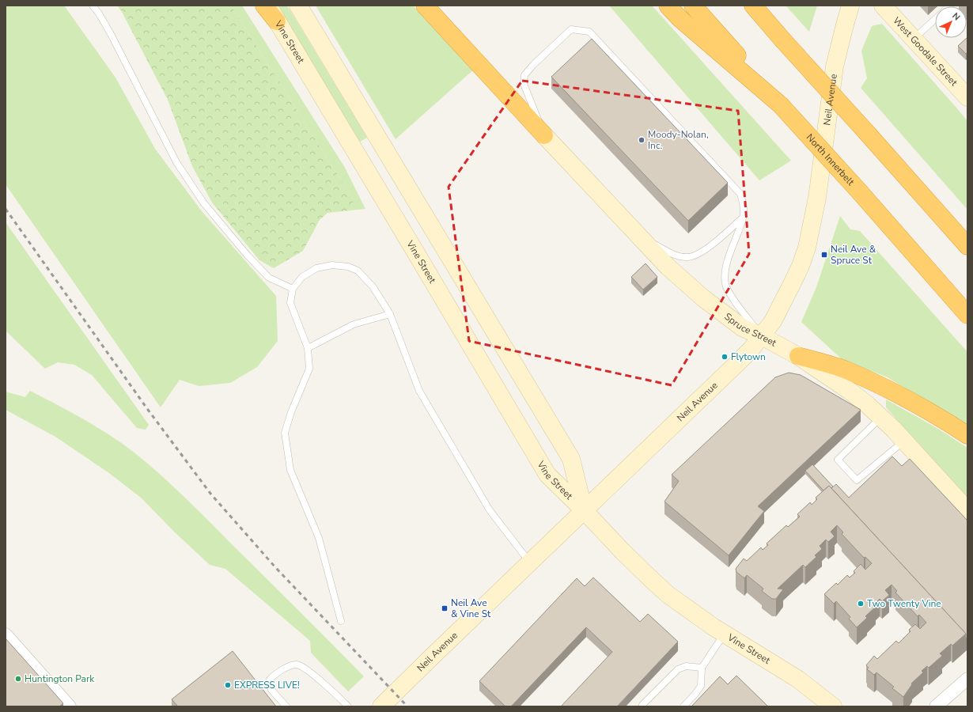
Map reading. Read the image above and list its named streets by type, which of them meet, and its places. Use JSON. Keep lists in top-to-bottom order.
{
  "streets": {
    "highway": ["North Innerbelt"],
    "street": [
      "Vine Street",
      "West Goodale Street",
      "Neil Avenue",
      "Spruce Street"
    ]
  },
  "crossings": [
    ["Vine Street", "Neil Avenue"],
    ["Neil Avenue", "Spruce Street"]
  ],
  "places": {
    "other": [
      "Moody-Nolan, Inc.",
      "Flytown",
      "Two Twenty Vine",
      "Huntington Park",
      "EXPRESS LIVE!"
    ],
    "transit": ["Neil Ave & Spruce St", "Neil Ave & Vine St"]
  },
  "north": "top right"
}
